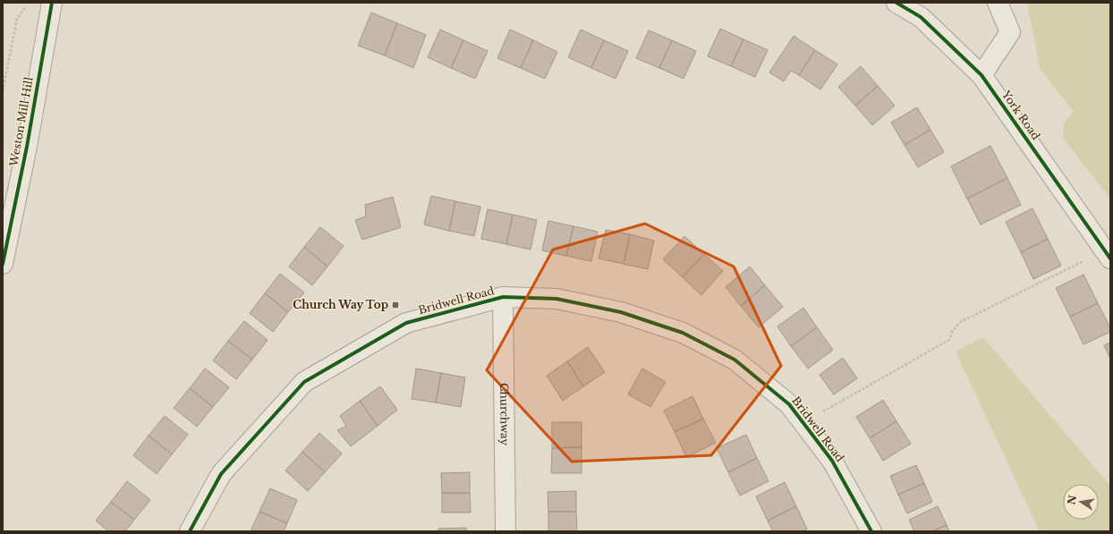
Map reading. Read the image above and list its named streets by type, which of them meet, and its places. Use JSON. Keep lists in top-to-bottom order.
{
  "streets": {
    "street": [
      "York Road",
      "Weston Mill Hill",
      "Bridwell Road",
      "Churchway"
    ]
  },
  "crossings": [
    ["Bridwell Road", "Churchway"]
  ],
  "places": {
    "transit": ["Church Way Top"]
  },
  "north": "left"
}
